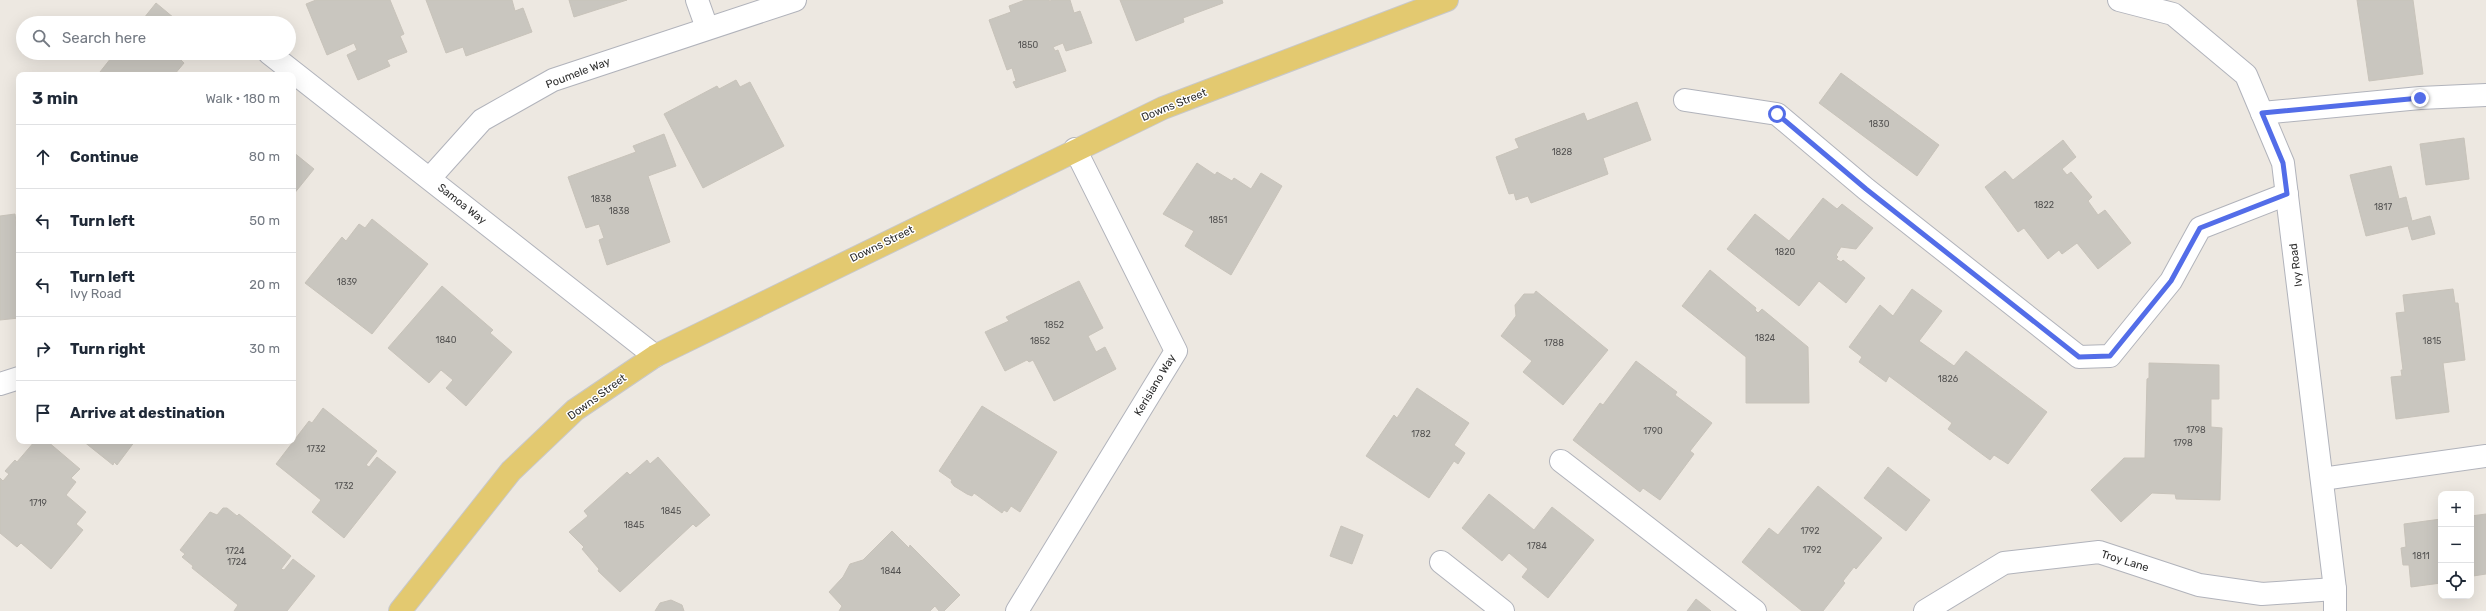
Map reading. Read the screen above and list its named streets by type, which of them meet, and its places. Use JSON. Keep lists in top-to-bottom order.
{
  "streets": {
    "main road": ["Downs Street"],
    "street": [
      "Poumele Way",
      "Samoa Way",
      "Ivy Road",
      "Kerisiano Way",
      "Troy Lane"
    ]
  },
  "crossings": [
    ["Poumele Way", "Samoa Way"],
    ["Downs Street", "Samoa Way"],
    ["Downs Street", "Kerisiano Way"],
    ["Ivy Road", "Troy Lane"]
  ],
  "house_numbers": [
    "1850",
    "1830",
    "1828",
    "1838",
    "1822",
    "1817",
    "1838",
    "1851",
    "1820",
    "1839",
    "1852",
    "1824",
    "1840",
    "1852",
    "1815",
    "1788",
    "1826",
    "1798",
    "1790",
    "1782",
    "1798",
    "1732",
    "1732",
    "1719",
    "1845",
    "1845",
    "1792",
    "1784",
    "1792",
    "1724",
    "1811",
    "1724",
    "1844"
  ],
  "page": {
    "search": "Search here",
    "heading": ["3 min", "Walk · 180 m"],
    "list": [
      ["Continue", "80 m"],
      ["Turn left", "50 m"],
      ["Turn left", "Ivy Road", "20 m"],
      ["Turn right", "30 m"],
      "Arrive at destination"
    ],
    "map_buttons": ["+", "−"]
  }
}
